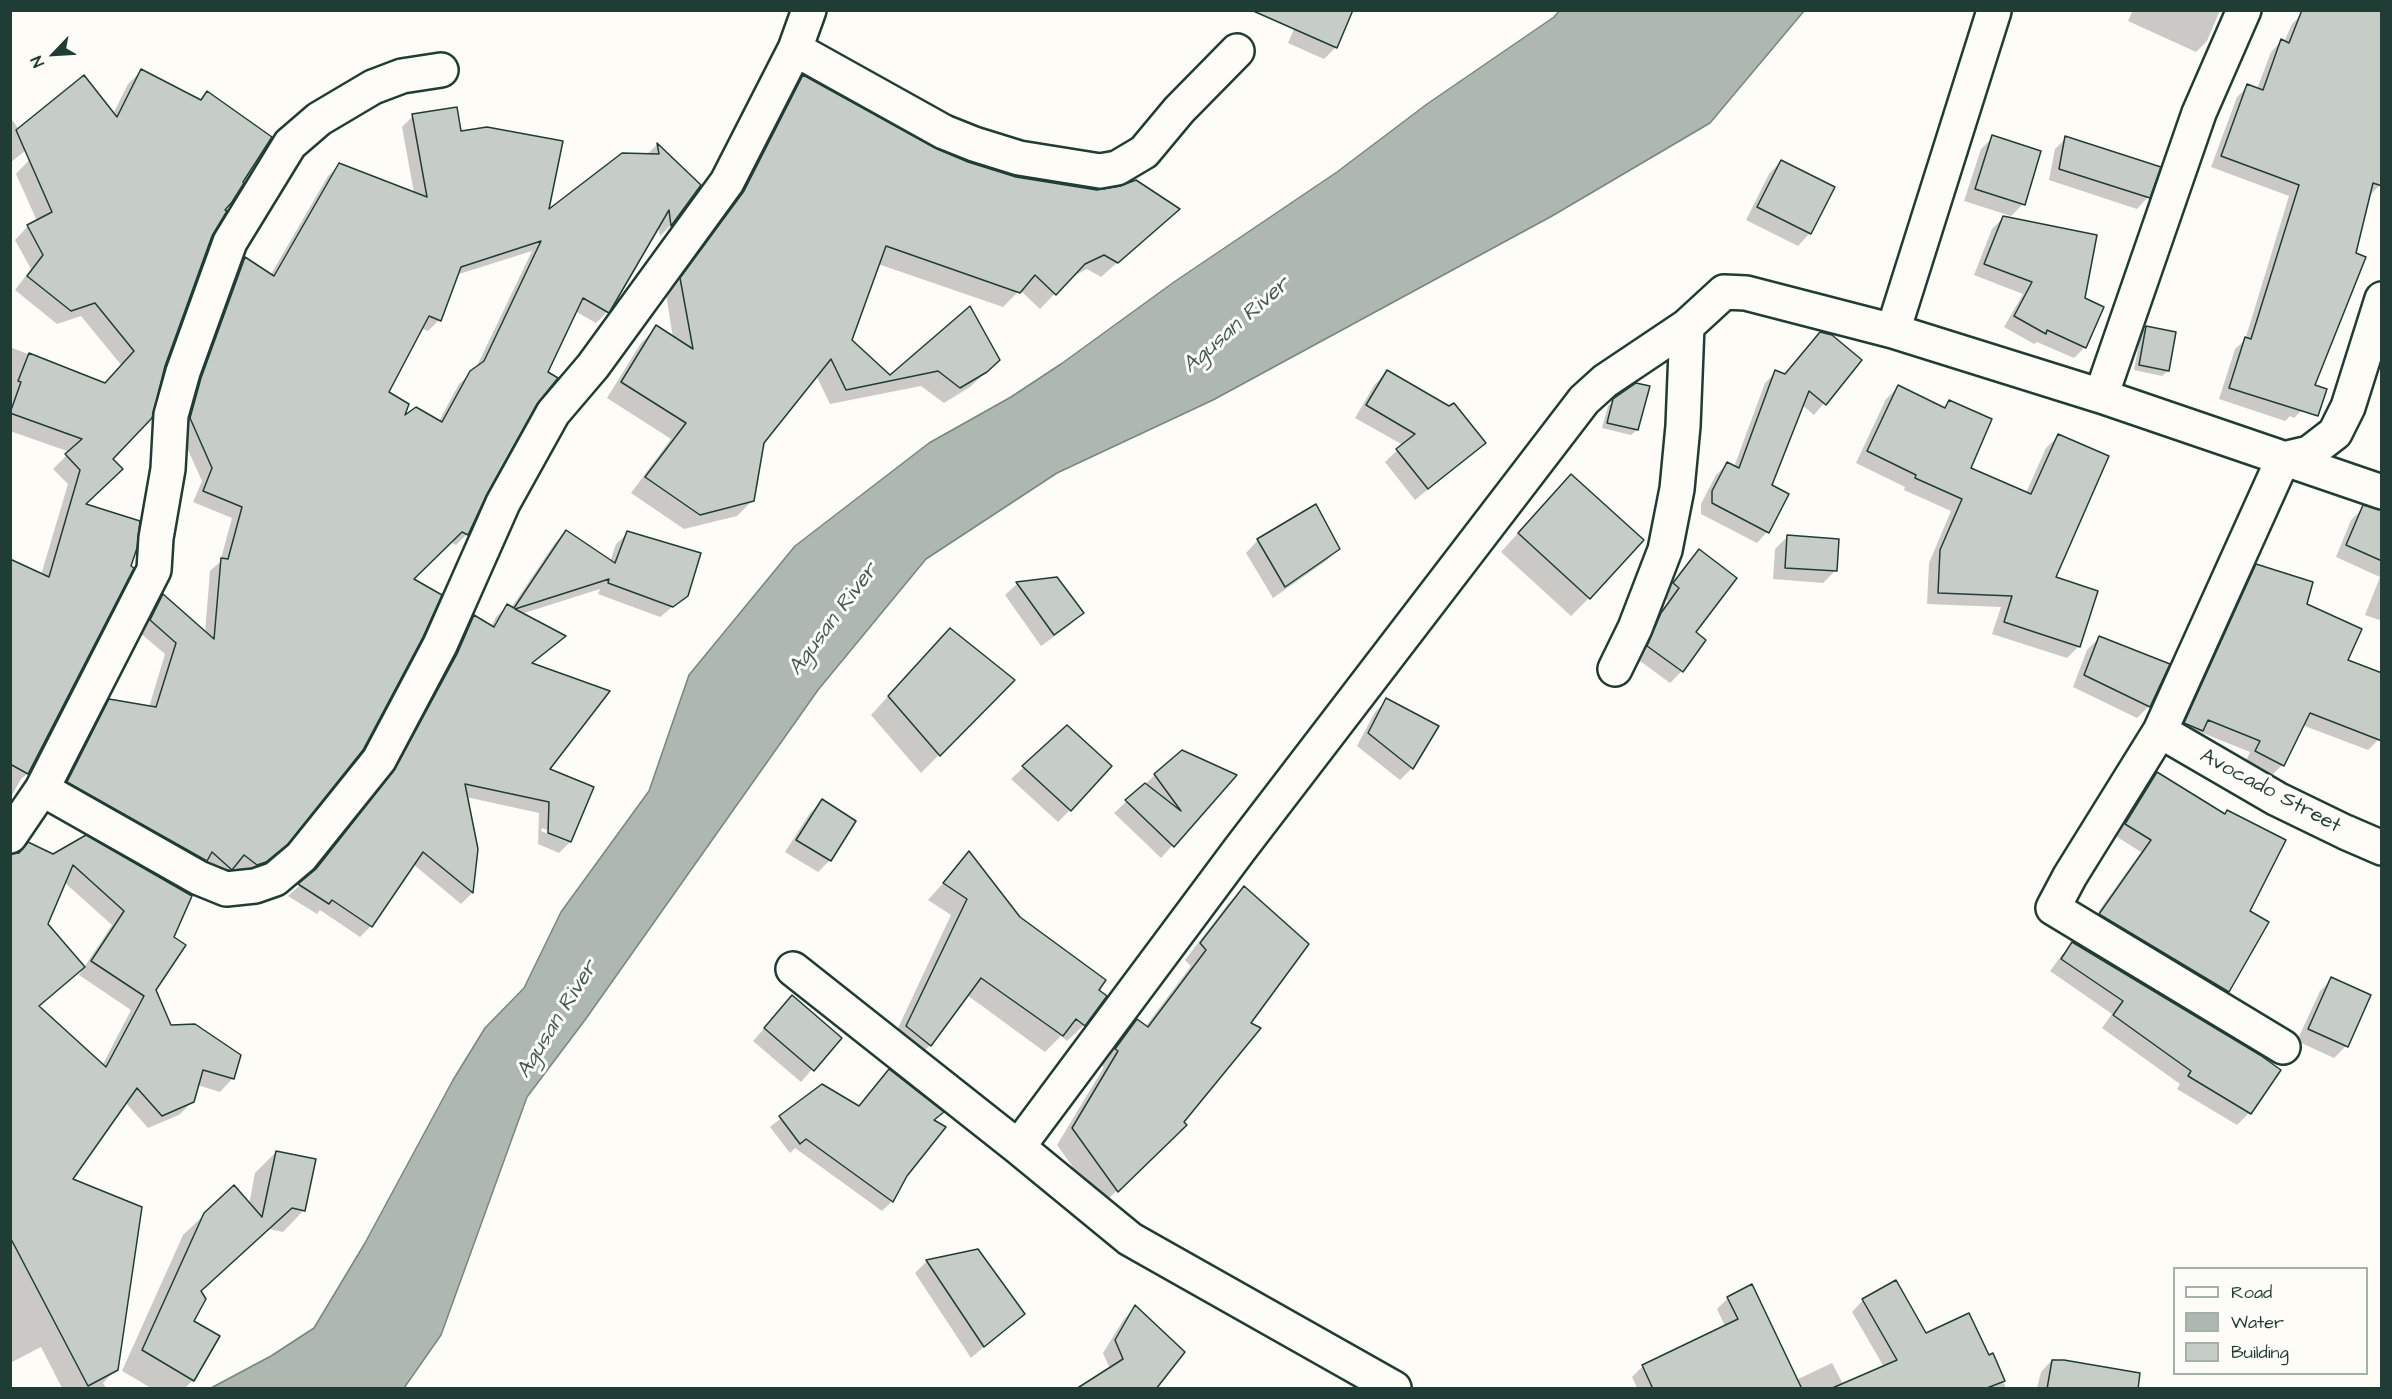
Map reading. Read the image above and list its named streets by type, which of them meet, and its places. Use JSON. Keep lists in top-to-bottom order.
{
  "streets": {
    "street": ["Avocado Street"]
  },
  "water": ["Agusan River"],
  "legend": ["Road", "Water", "Building"],
  "north": "bottom left"
}
